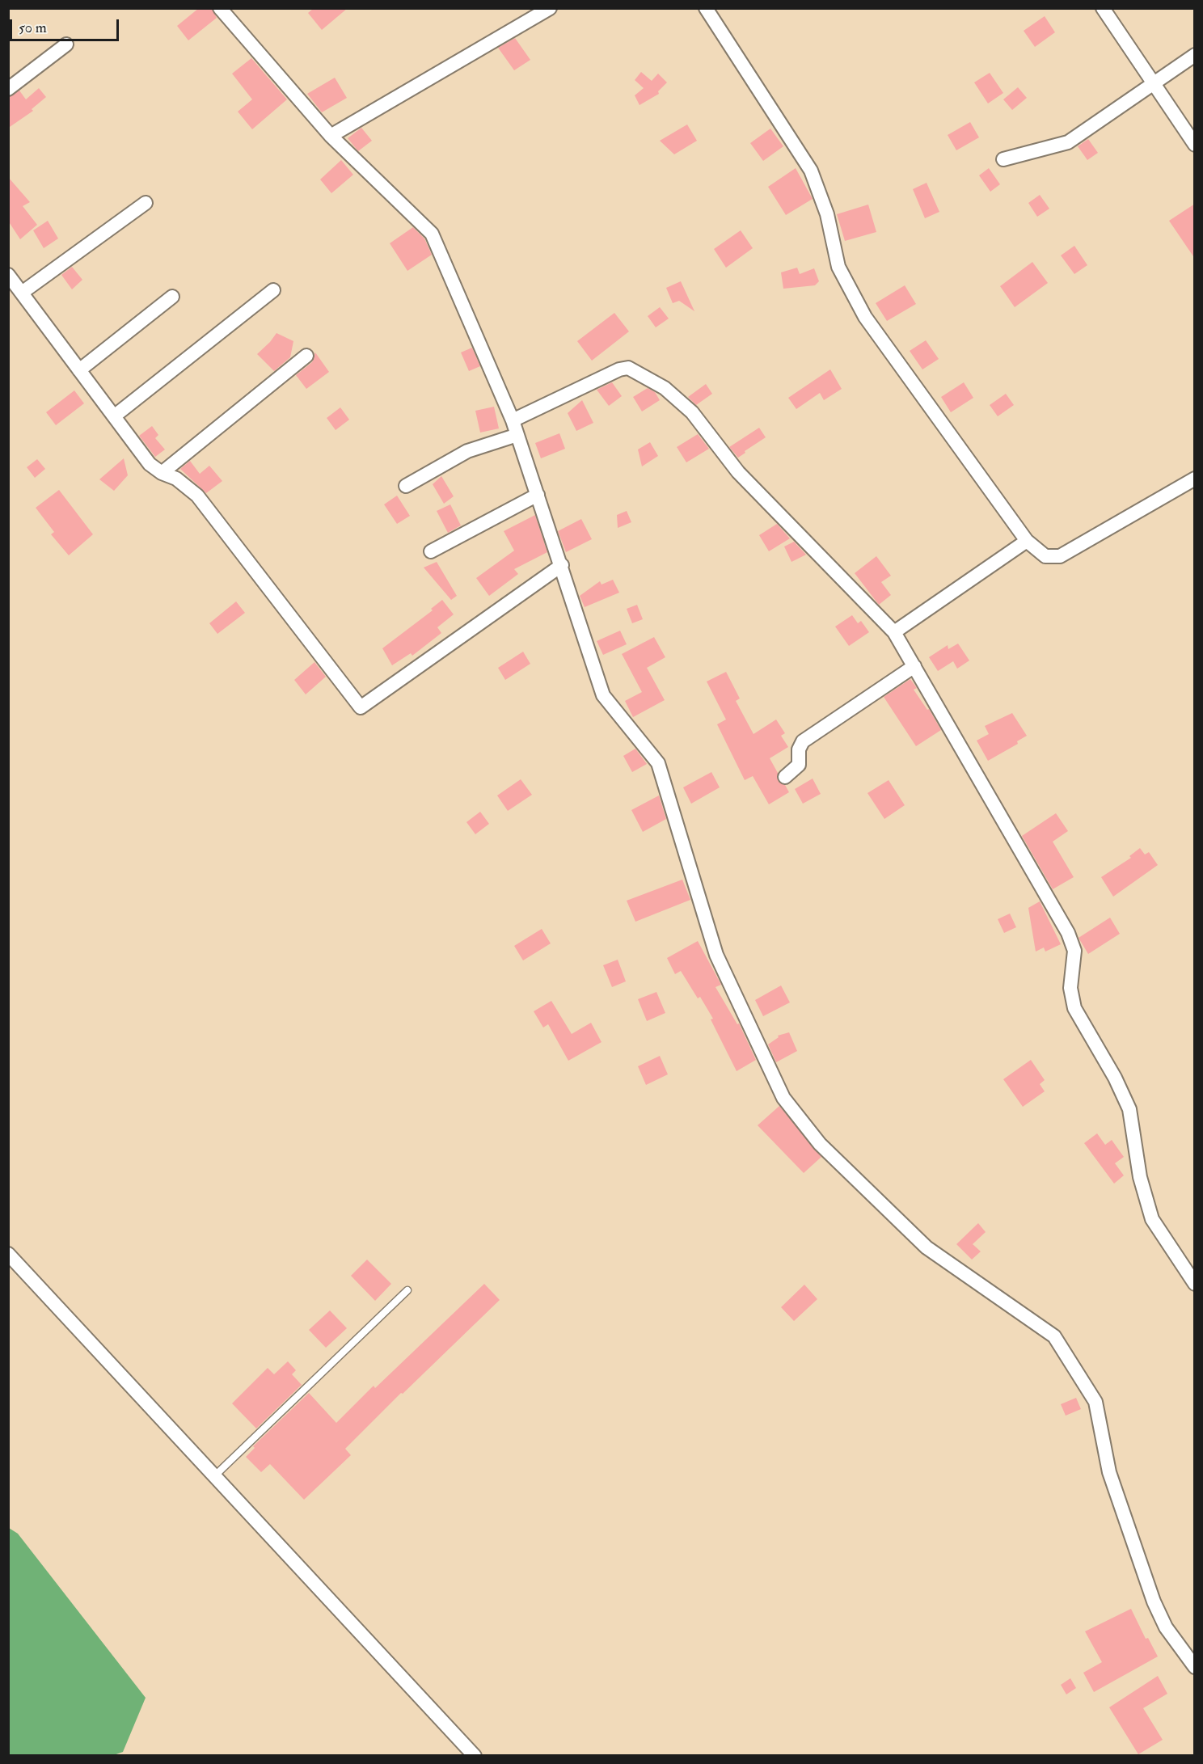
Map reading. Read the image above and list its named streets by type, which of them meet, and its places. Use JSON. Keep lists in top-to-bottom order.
{
  "scale_bar": "50 m"
}
